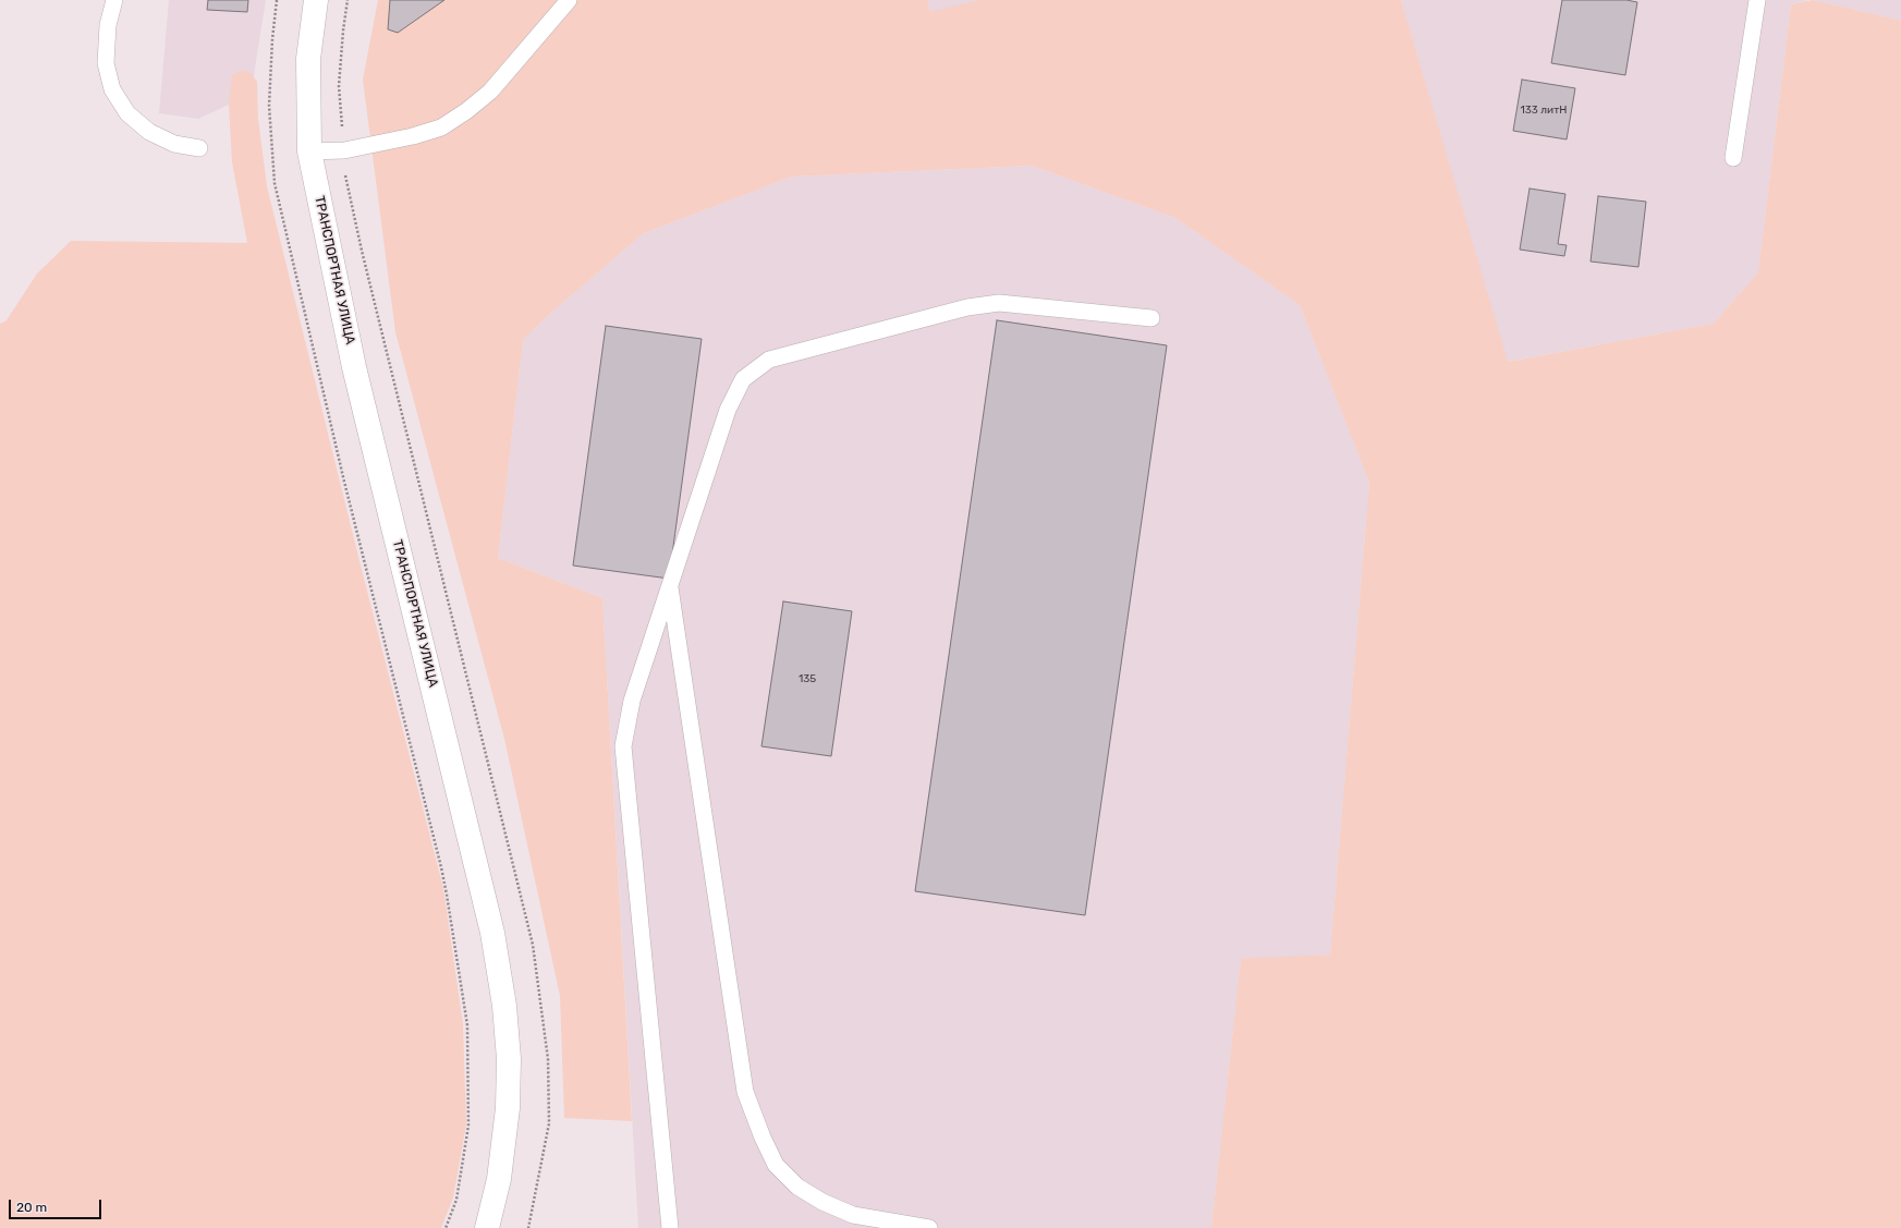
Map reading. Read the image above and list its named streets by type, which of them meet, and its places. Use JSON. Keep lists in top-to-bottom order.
{
  "streets": {
    "main road": ["ТРАНСПОРТНАЯ УЛИЦА"]
  },
  "house_numbers": ["133 литН", "135"],
  "scale_bar": "20 m"
}
